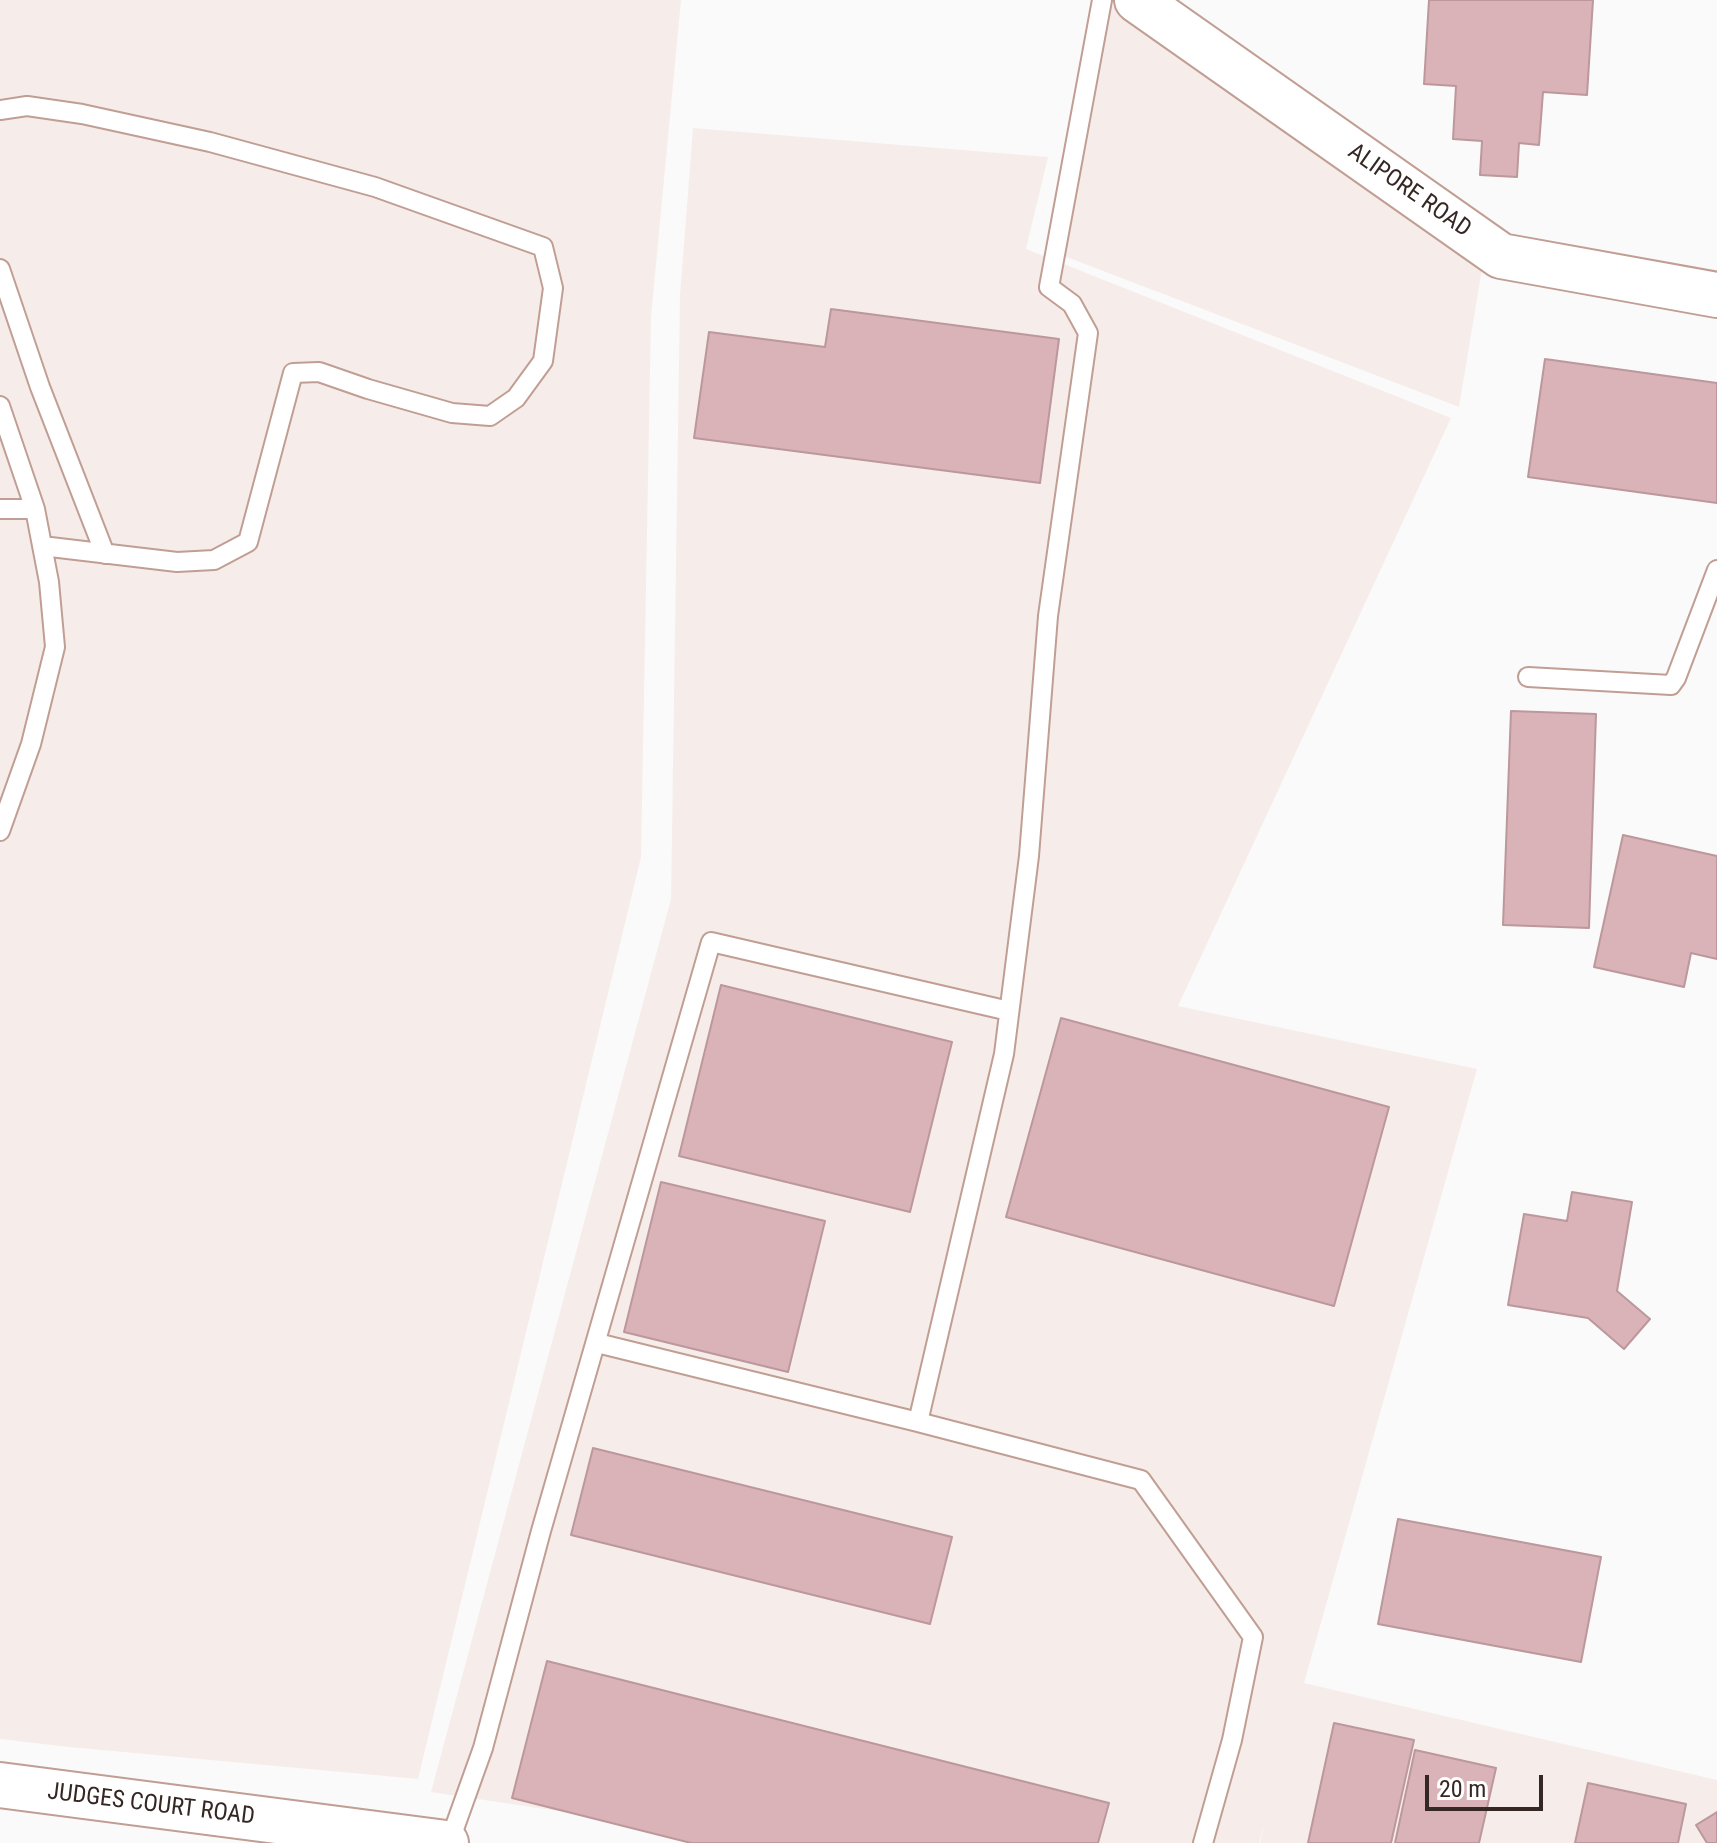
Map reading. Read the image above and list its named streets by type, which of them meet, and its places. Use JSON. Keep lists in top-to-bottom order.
{
  "streets": {
    "main road": ["ALIPORE ROAD", "JUDGES COURT ROAD"]
  },
  "scale_bar": "20 m"
}
